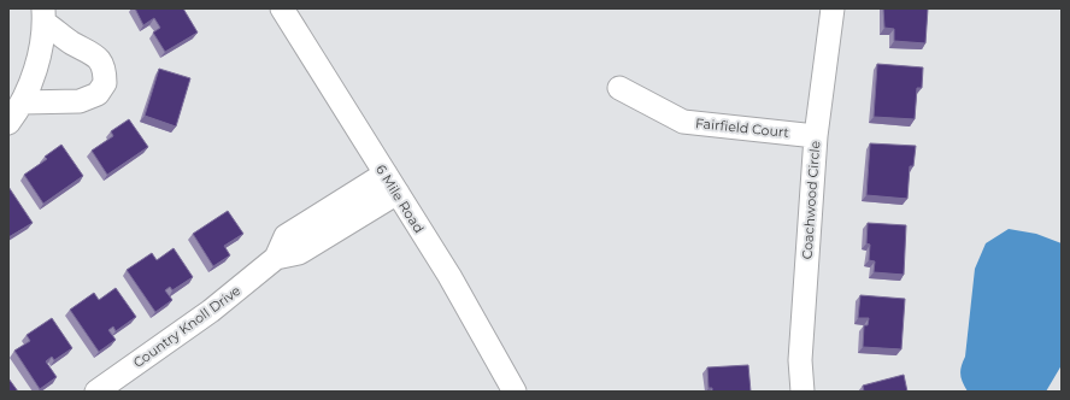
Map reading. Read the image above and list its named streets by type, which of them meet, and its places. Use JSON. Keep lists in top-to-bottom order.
{
  "streets": {
    "street": [
      "Fairfield Court",
      "6 Mile Road",
      "Coachwood Circle",
      "Country Knoll Drive"
    ]
  },
  "crossings": [
    ["Fairfield Court", "Coachwood Circle"],
    ["6 Mile Road", "Country Knoll Drive"]
  ]
}
